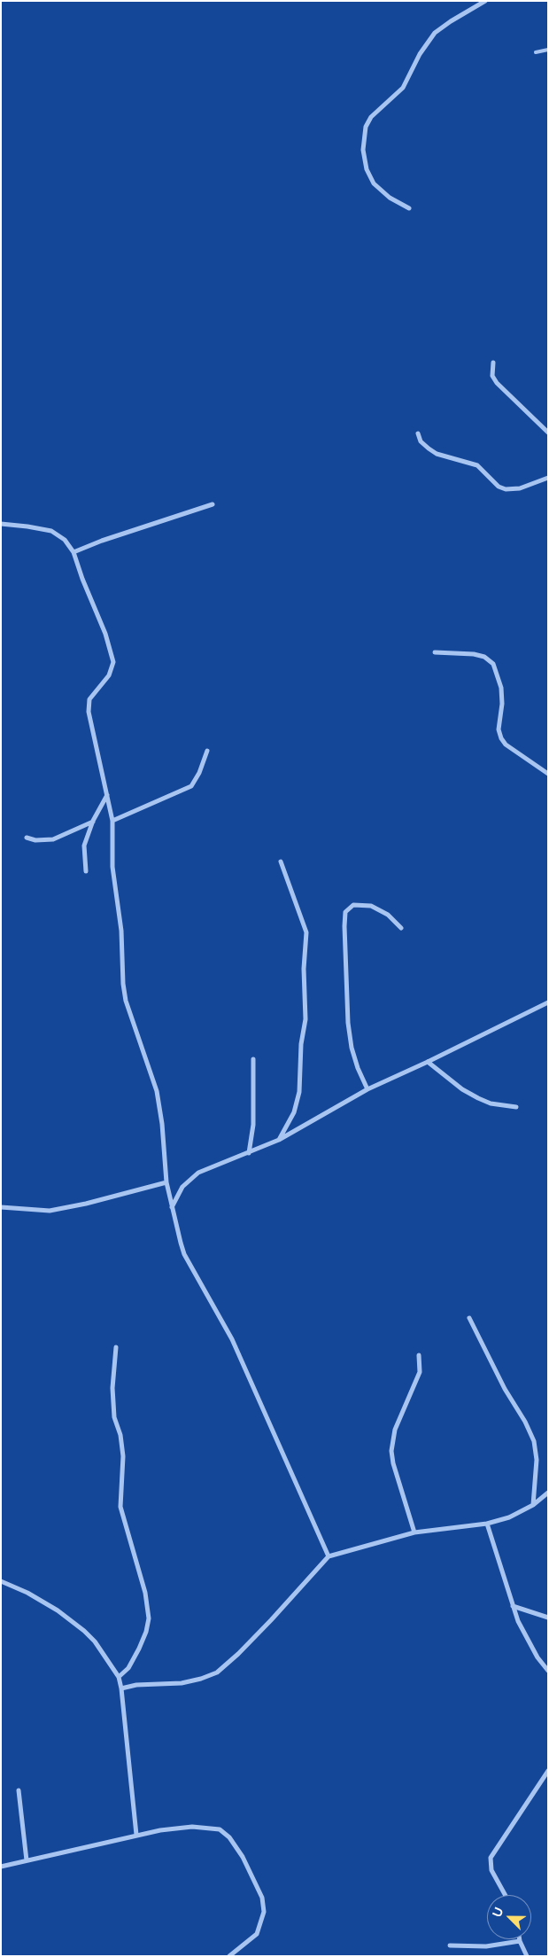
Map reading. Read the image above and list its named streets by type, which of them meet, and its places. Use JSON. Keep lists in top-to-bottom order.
{
  "north": "top left"
}
